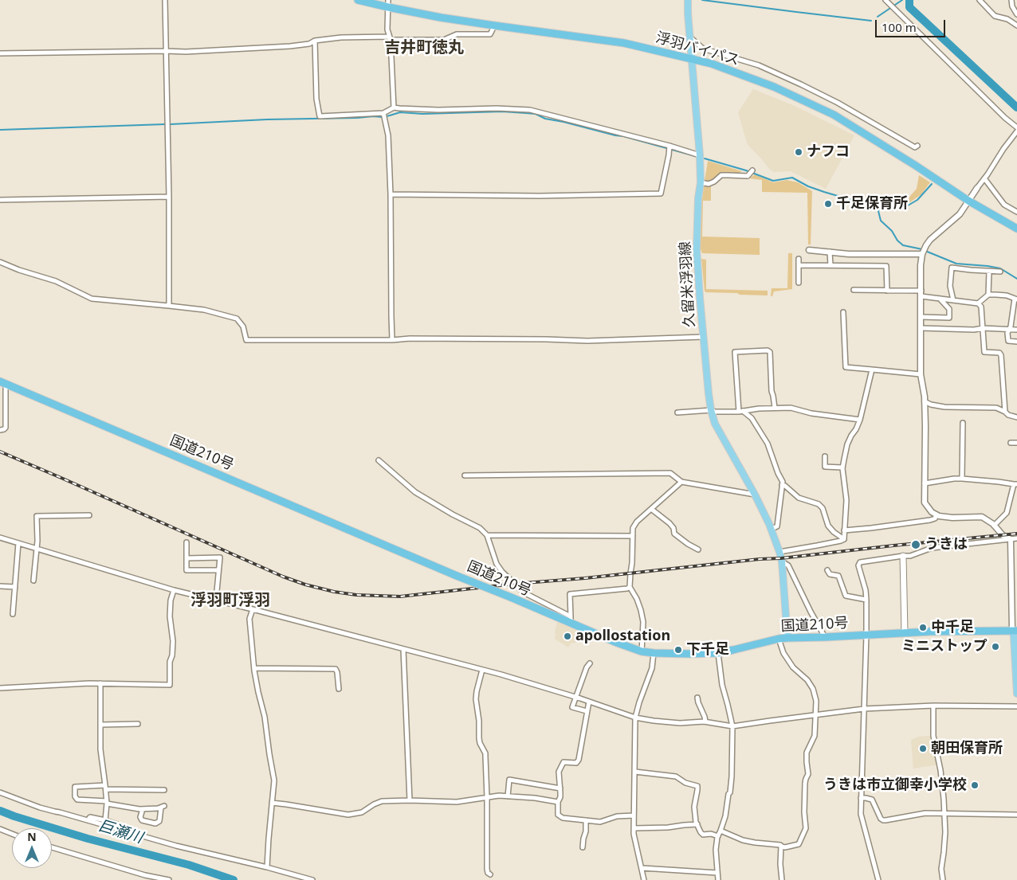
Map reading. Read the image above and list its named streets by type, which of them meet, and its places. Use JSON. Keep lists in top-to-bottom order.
{
  "streets": {
    "highway": ["浮羽バイパス", "国道210号"],
    "main road": ["久留米浮羽線"]
  },
  "crossings": [
    ["浮羽バイパス", "久留米浮羽線"],
    ["久留米浮羽線", "国道210号"]
  ],
  "districts": ["吉井町徳丸", "浮羽町浮羽"],
  "water": ["巨瀬川"],
  "places": [
    "ナフコ",
    "千足保育所",
    "うきは",
    "中千足",
    "apollostation",
    "ミニストップ",
    "下千足",
    "朝田保育所",
    "うきは市立御幸小学校"
  ],
  "scale_bar": "100 m",
  "north": "top"
}
